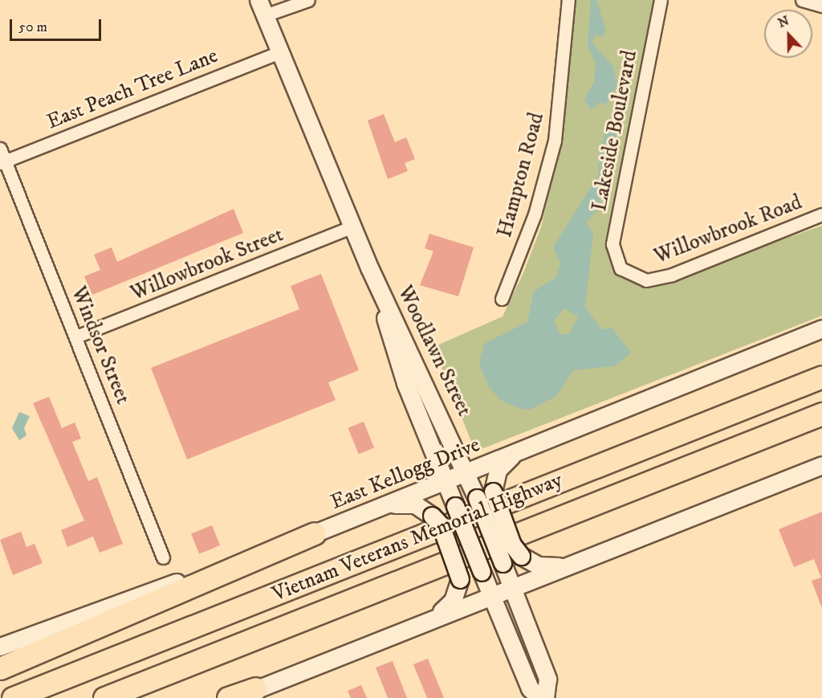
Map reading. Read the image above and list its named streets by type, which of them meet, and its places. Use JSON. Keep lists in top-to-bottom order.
{
  "streets": {
    "highway": ["Vietnam Veterans Memorial Highway"],
    "main road": ["Woodlawn Street", "East Kellogg Drive"],
    "street": [
      "East Peach Tree Lane",
      "Lakeside Boulevard",
      "Hampton Road",
      "Willowbrook Road",
      "Willowbrook Street",
      "Windsor Street"
    ]
  },
  "crossings": [
    ["East Peach Tree Lane", "Windsor Street"],
    ["East Peach Tree Lane", "Woodlawn Street"],
    ["Lakeside Boulevard", "Willowbrook Road"],
    ["Willowbrook Street", "Windsor Street"],
    ["Willowbrook Street", "Woodlawn Street"],
    ["Woodlawn Street", "East Kellogg Drive"]
  ],
  "scale_bar": "50 m",
  "north": "top"
}
